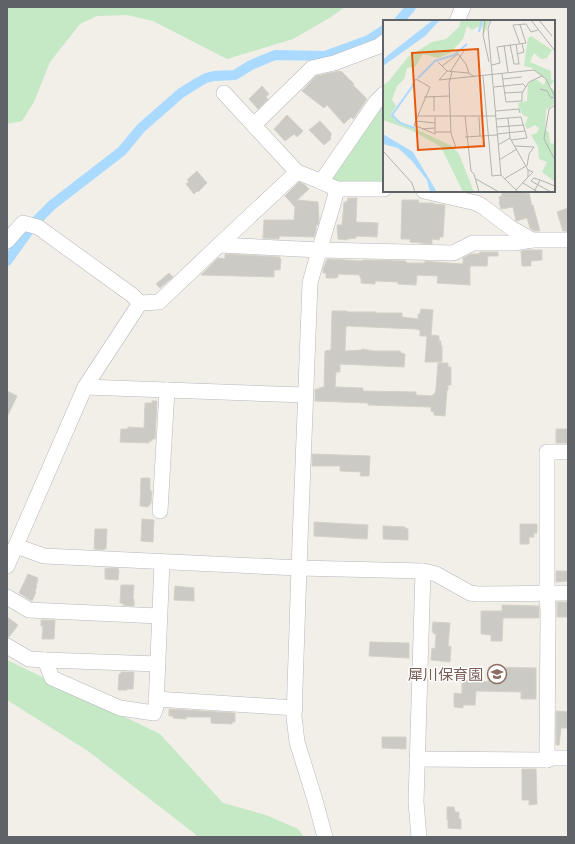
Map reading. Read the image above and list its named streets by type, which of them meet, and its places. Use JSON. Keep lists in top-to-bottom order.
{
  "places": {
    "school or university": ["犀川保育園"]
  }
}
